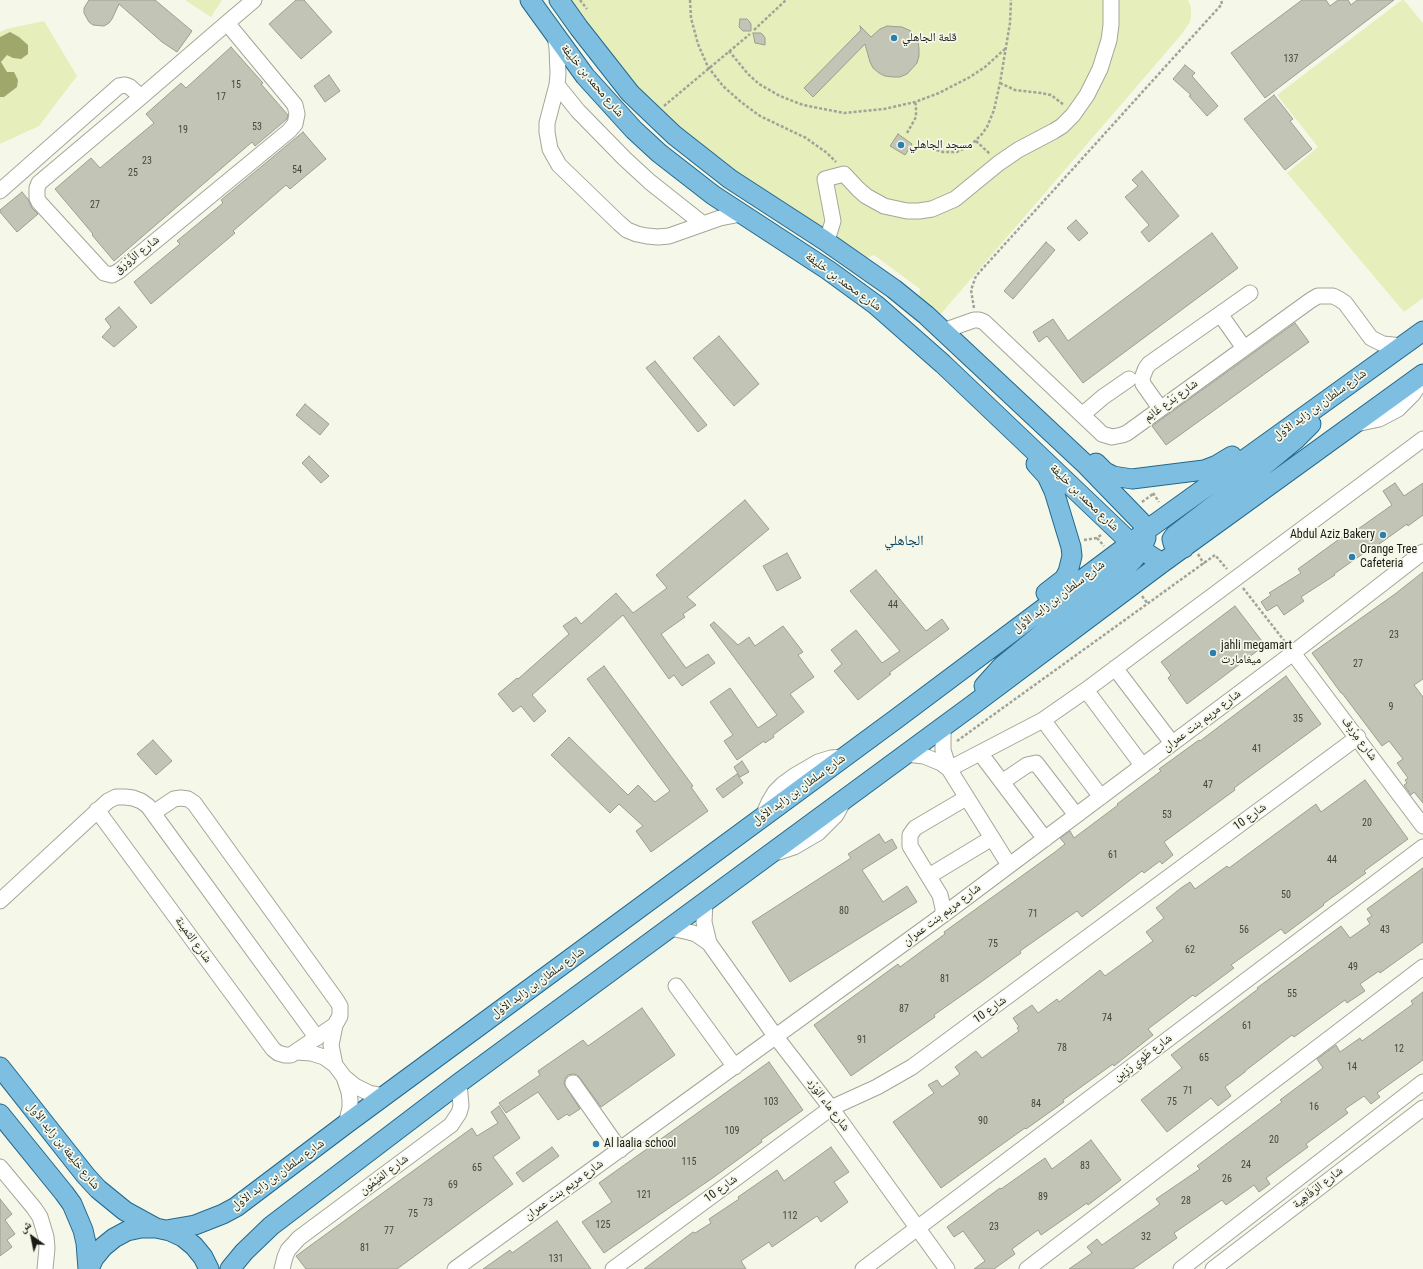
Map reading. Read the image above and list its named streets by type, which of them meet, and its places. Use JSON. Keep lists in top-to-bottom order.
{
  "streets": {
    "main road": ["شارع محمد بن خليفة", "شارع سلطان بن زايد الأول", "شارع خليفة بن زايد الأول"],
    "street": [
      "شارع الزَّوْرَق",
      "شارع بَدْع غَانِم",
      "شارع مريم بنت عمران",
      "شارع مِرْدِف",
      "شارع 10",
      "شارع الثمينة",
      "شارع طَوِي رَزِين",
      "شارع ماء الوَرْد",
      "شارع المَيْمُون",
      "شارع الرَفَاهِية"
    ]
  },
  "crossings": [
    ["شارع محمد بن خليفة", "شارع سلطان بن زايد الأول"],
    ["شارع بَدْع غَانِم", "شارع سلطان بن زايد الأول"],
    ["شارع سلطان بن زايد الأول", "شارع الثمينة"],
    ["شارع سلطان بن زايد الأول", "شارع خليفة بن زايد الأول"],
    ["شارع مريم بنت عمران", "شارع مِرْدِف"],
    ["شارع مريم بنت عمران", "شارع ماء الوَرْد"],
    ["شارع مِرْدِف", "شارع 10"],
    ["شارع 10", "شارع ماء الوَرْد"],
    ["شارع طَوِي رَزِين", "شارع ماء الوَرْد"]
  ],
  "districts": ["الجاهلي"],
  "places": [
    "قلعة الجاهلي",
    "مسجد الجاهلي",
    "Abdul Aziz Bakery",
    "Orange Tree Cafeteria",
    "jahli megamart ميغامارت",
    "Al laalia school"
  ],
  "house_numbers": [
    "137",
    "15",
    "17",
    "53",
    "19",
    "23",
    "54",
    "25",
    "27",
    "44",
    "23",
    "27",
    "9",
    "35",
    "41",
    "47",
    "53",
    "20",
    "61",
    "44",
    "50",
    "80",
    "71",
    "56",
    "43",
    "75",
    "62",
    "49",
    "81",
    "55",
    "87",
    "74",
    "61",
    "91",
    "78",
    "12",
    "65",
    "14",
    "71",
    "103",
    "75",
    "84",
    "16",
    "90",
    "109",
    "20",
    "115",
    "24",
    "83",
    "65",
    "26",
    "69",
    "121",
    "89",
    "28",
    "73",
    "75",
    "112",
    "125",
    "23",
    "77",
    "32",
    "81",
    "131"
  ],
  "north": "top left"
}
